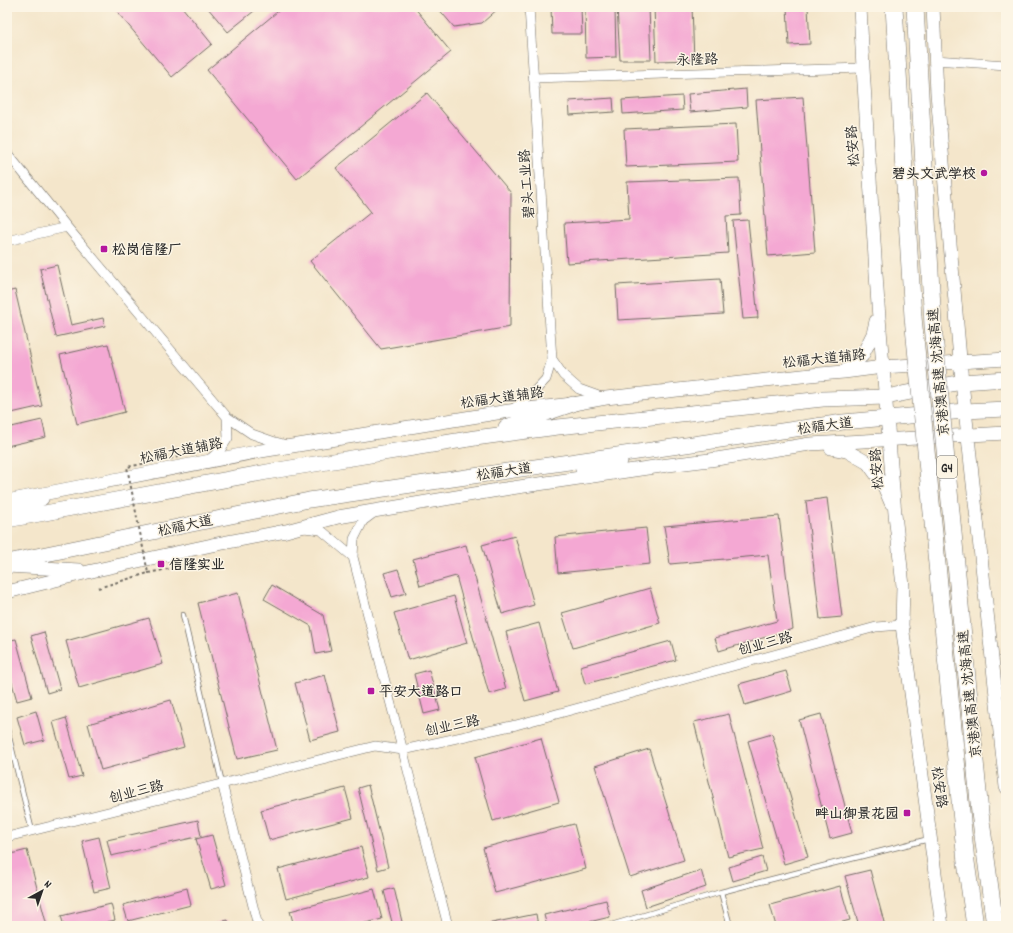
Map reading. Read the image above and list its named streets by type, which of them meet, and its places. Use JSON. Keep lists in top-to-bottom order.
{
  "streets": {
    "highway": ["京港澳高速 沈海高速", "G4"],
    "main road": ["松安路", "松福大道辅路", "松福大道"],
    "street": ["永隆路", "碧头工业路", "创业三路"]
  },
  "crossings": [
    ["永隆路", "松安路"],
    ["永隆路", "碧头工业路"],
    ["松安路", "松福大道辅路"],
    ["松安路", "松福大道"],
    ["松安路", "创业三路"]
  ],
  "places": {
    "other": ["碧头文武学校"],
    "transit": [
      "松岗信隆厂",
      "信隆实业",
      "平安大道路口",
      "畔山御景花园"
    ]
  },
  "north": "top right"
}
